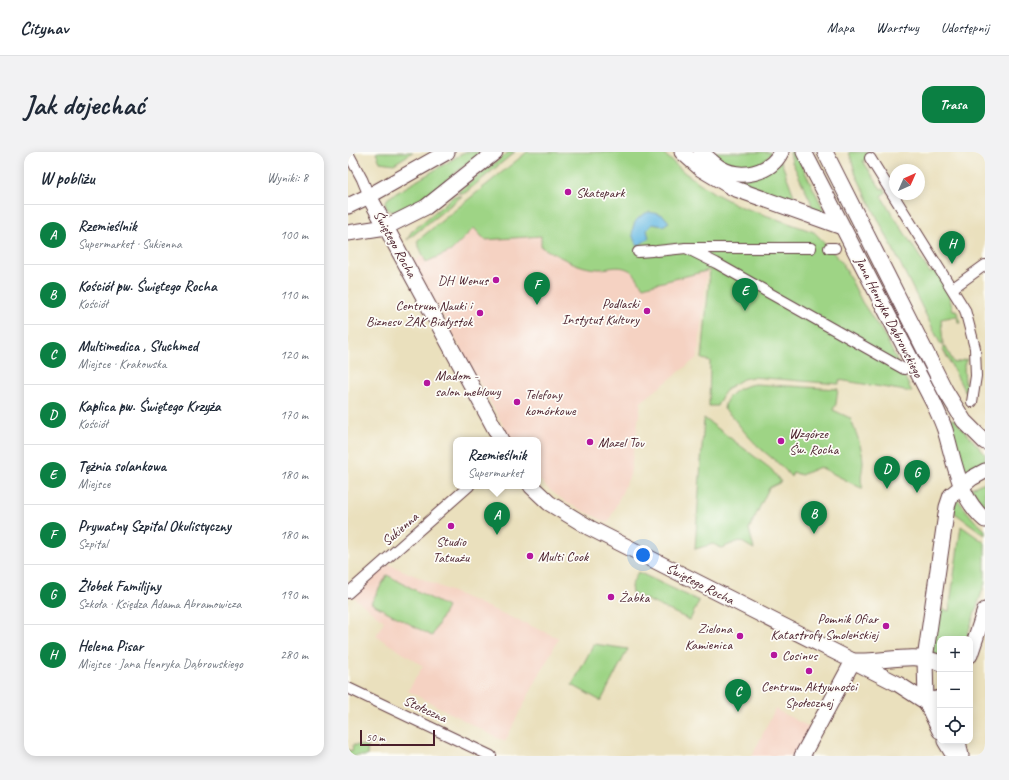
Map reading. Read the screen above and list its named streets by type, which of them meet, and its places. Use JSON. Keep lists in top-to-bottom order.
{
  "streets": {
    "street": [
      "Świętego Rocha",
      "Jana Henryka Dąbrowskiego",
      "Sukienna",
      "Stołeczna"
    ]
  },
  "places": [
    "Skatepark",
    "DH Wenus",
    "Podlaski Instytut Kultury",
    "Centrum Nauki i Biznesu ŻAK Białystok",
    "Madom - salon meblowy",
    "Telefony komórkowe",
    "Wzgórze Św. Rocha",
    "Mazel Tov",
    "Studio Tatuażu",
    "Multi Cook",
    "Żabka",
    "Pomnik Ofiar Katastrofy Smoleńskiej",
    "Zielona Kamienica",
    "Cosinus",
    "Centrum Aktywności Społecznej"
  ],
  "scale_bar": "50 m",
  "north": "top right",
  "page": {
    "header": "Citynav",
    "nav": ["Mapa", "Warstwy", "Udostępnij"],
    "buttons": "Trasa",
    "title": "Jak dojechać",
    "heading": ["W pobliżu", "Wyniki: 8"],
    "list": [
      {
        "mark": "A",
        "name": "Rzemieślnik",
        "note": "Supermarket · Sukienna",
        "value": "100 m"
      },
      {
        "mark": "B",
        "name": "Kościół pw. Świętego Rocha",
        "note": "Kościół",
        "value": "110 m"
      },
      {
        "mark": "C",
        "name": "Multimedica , Słuchmed",
        "note": "Miejsce · Krakowska",
        "value": "120 m"
      },
      {
        "mark": "D",
        "name": "Kaplica pw. Świętego Krzyża",
        "note": "Kościół",
        "value": "170 m"
      },
      {
        "mark": "E",
        "name": "Tężnia solankowa",
        "note": "Miejsce",
        "value": "180 m"
      },
      {
        "mark": "F",
        "name": "Prywatny Szpital Okulistyczny",
        "note": "Szpital",
        "value": "180 m"
      },
      {
        "mark": "G",
        "name": "Żłobek Familijny",
        "note": "Szkoła · Księdza Adama Abramowicza",
        "value": "190 m"
      },
      {
        "mark": "H",
        "name": "Helena Pisar",
        "note": "Miejsce · Jana Henryka Dąbrowskiego",
        "value": "280 m"
      }
    ],
    "pins": [
      "H",
      "F",
      "E",
      "D",
      "G",
      "B",
      "A",
      "C"
    ],
    "popup": ["Rzemieślnik", "Supermarket"],
    "map_buttons": ["+", "−"],
    "scale": "50 m"
  }
}
